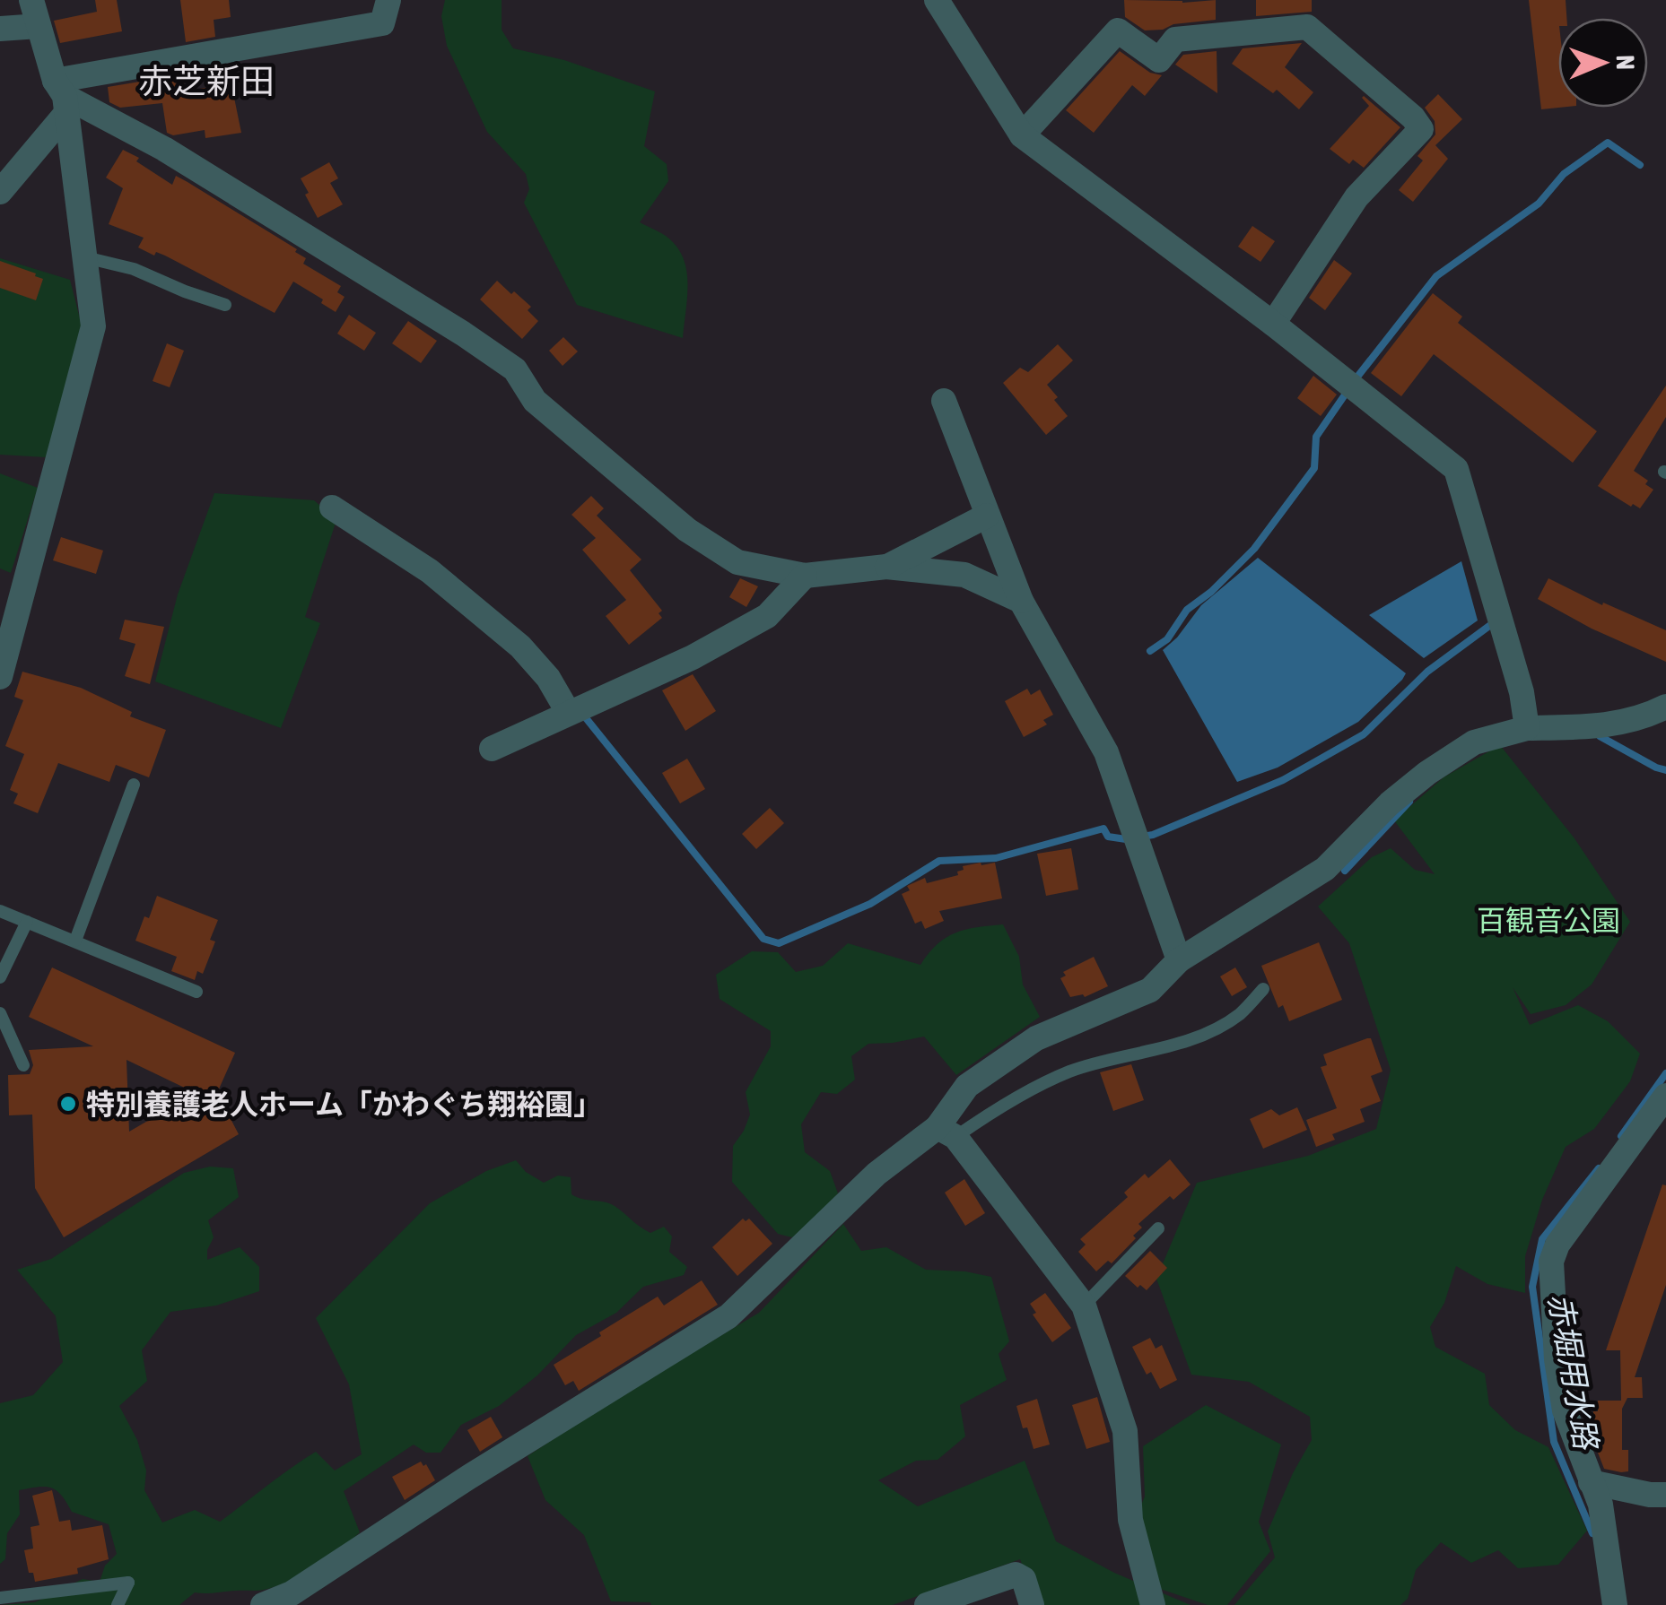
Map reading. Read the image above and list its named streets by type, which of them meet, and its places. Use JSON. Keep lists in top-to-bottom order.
{
  "districts": ["赤芝新田"],
  "water": ["赤堀用水路"],
  "parks": ["百観音公園"],
  "places": ["特別養護老人ホーム「かわぐち翔裕園」"],
  "north": "right"
}
